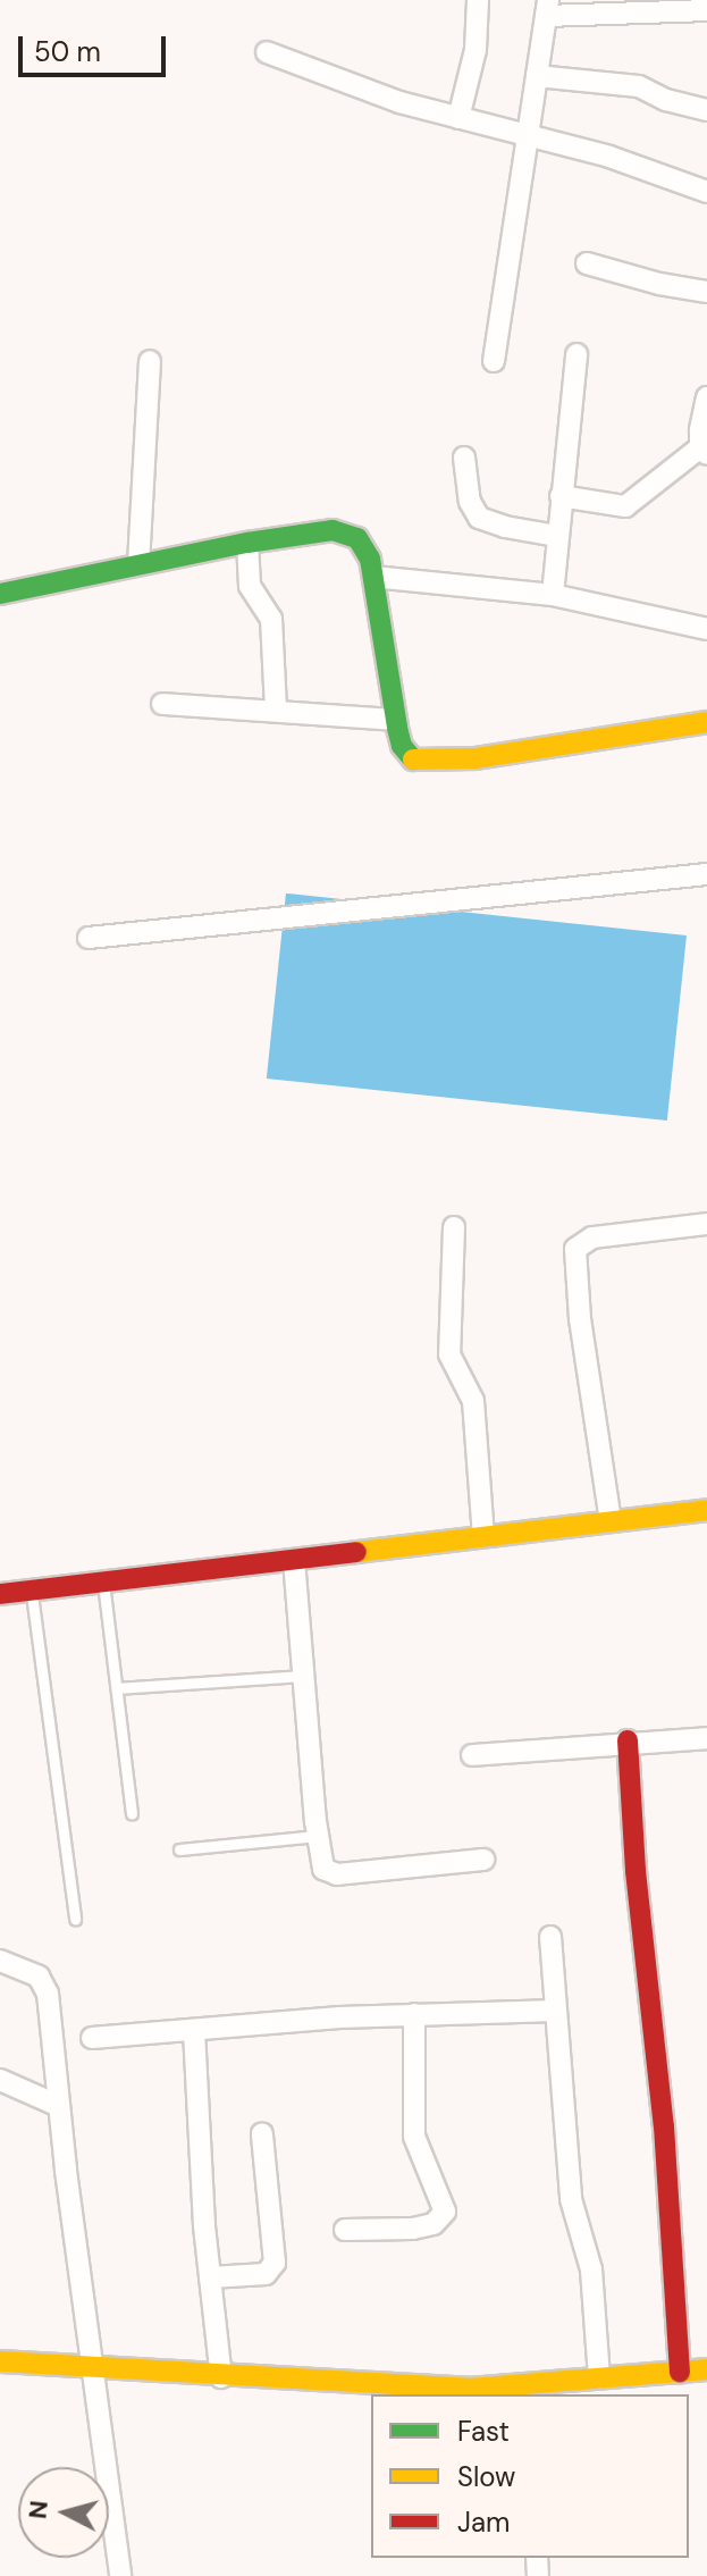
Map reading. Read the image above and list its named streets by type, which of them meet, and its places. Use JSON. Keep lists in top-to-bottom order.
{
  "legend": ["Fast", "Slow", "Jam"],
  "scale_bar": "50 m",
  "north": "left"
}
